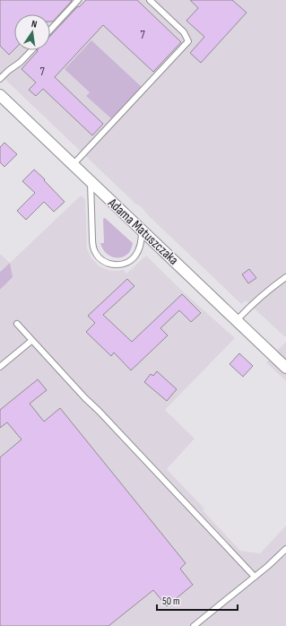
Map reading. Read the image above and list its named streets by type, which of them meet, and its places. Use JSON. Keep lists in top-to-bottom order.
{
  "streets": {
    "street": ["Adama Matuszczaka"]
  },
  "house_numbers": ["7", "7"],
  "scale_bar": "50 m",
  "north": "top"
}
